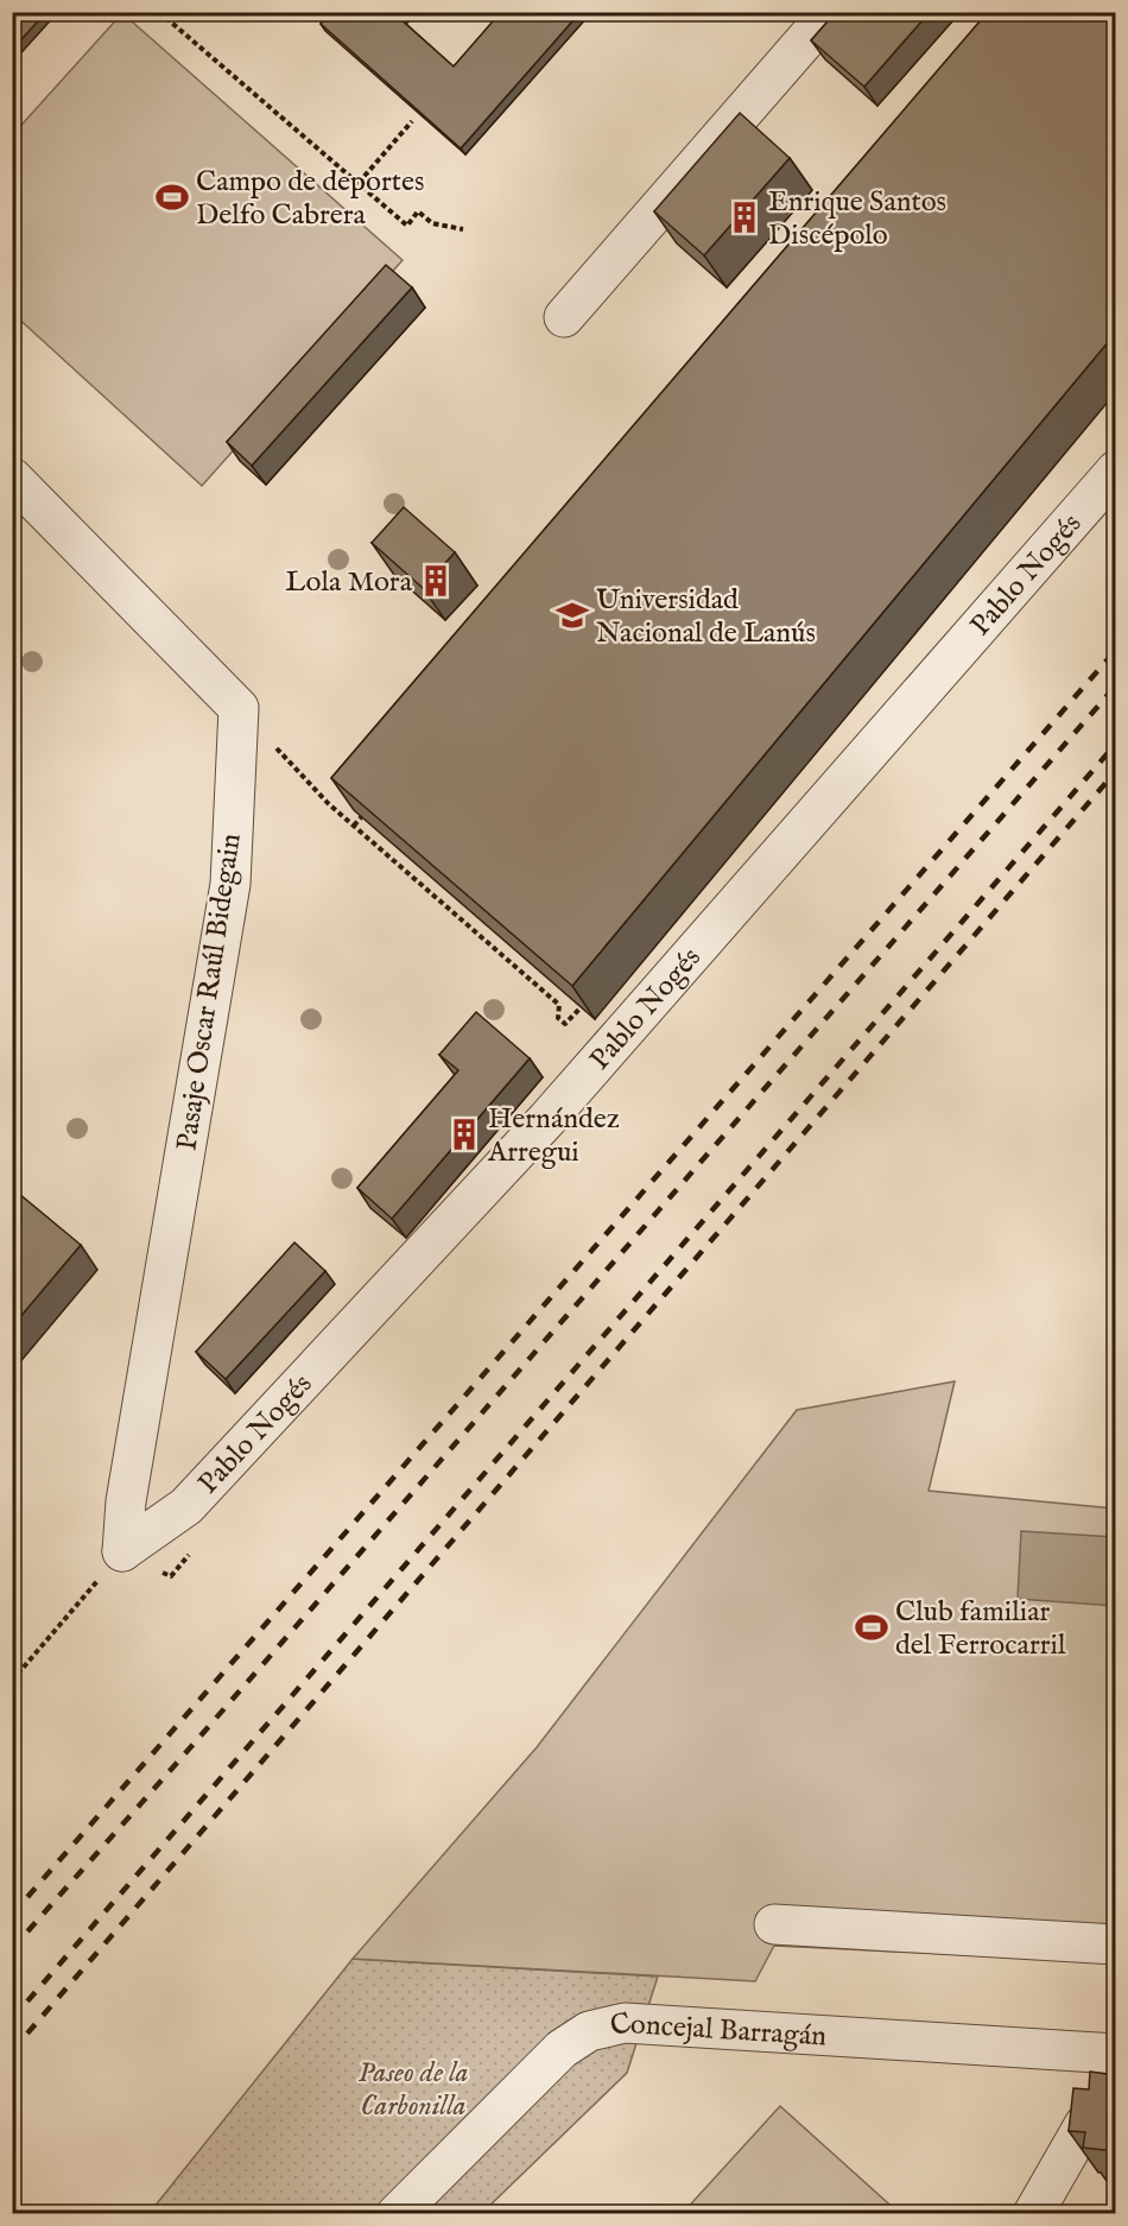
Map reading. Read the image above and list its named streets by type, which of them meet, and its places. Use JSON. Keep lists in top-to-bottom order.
{
  "streets": {
    "street": ["Pablo Nogés", "Pasaje Oscar Raúl Bidegain", "Concejal Barragán"]
  },
  "crossings": [
    ["Pablo Nogés", "Pasaje Oscar Raúl Bidegain"]
  ],
  "parks": ["Paseo de la Carbonilla"],
  "places": {
    "sports": ["Campo de deportes Delfo Cabrera", "Club familiar del Ferrocarril"],
    "building": ["Enrique Santos Discépolo", "Lola Mora", "Hernández Arregui"],
    "school or university": ["Universidad Nacional de Lanús"]
  }
}
